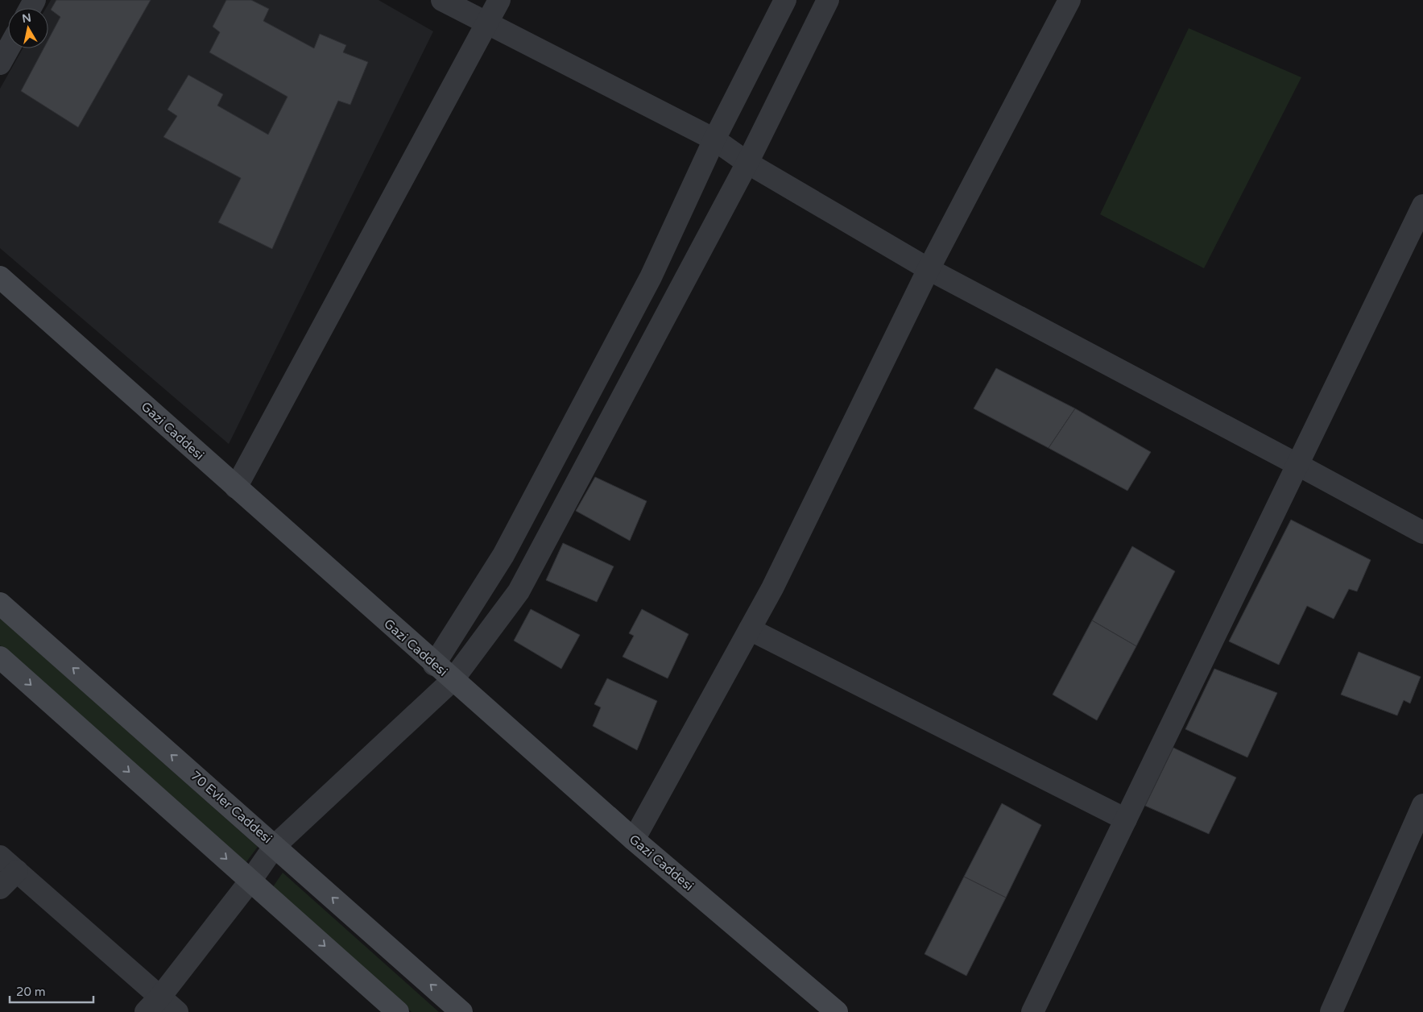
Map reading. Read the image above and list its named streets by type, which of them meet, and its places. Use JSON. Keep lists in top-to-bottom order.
{
  "streets": {
    "street": ["Gazi Caddesi", "70 Evler Caddesi"]
  },
  "scale_bar": "20 m",
  "north": "top"
}
